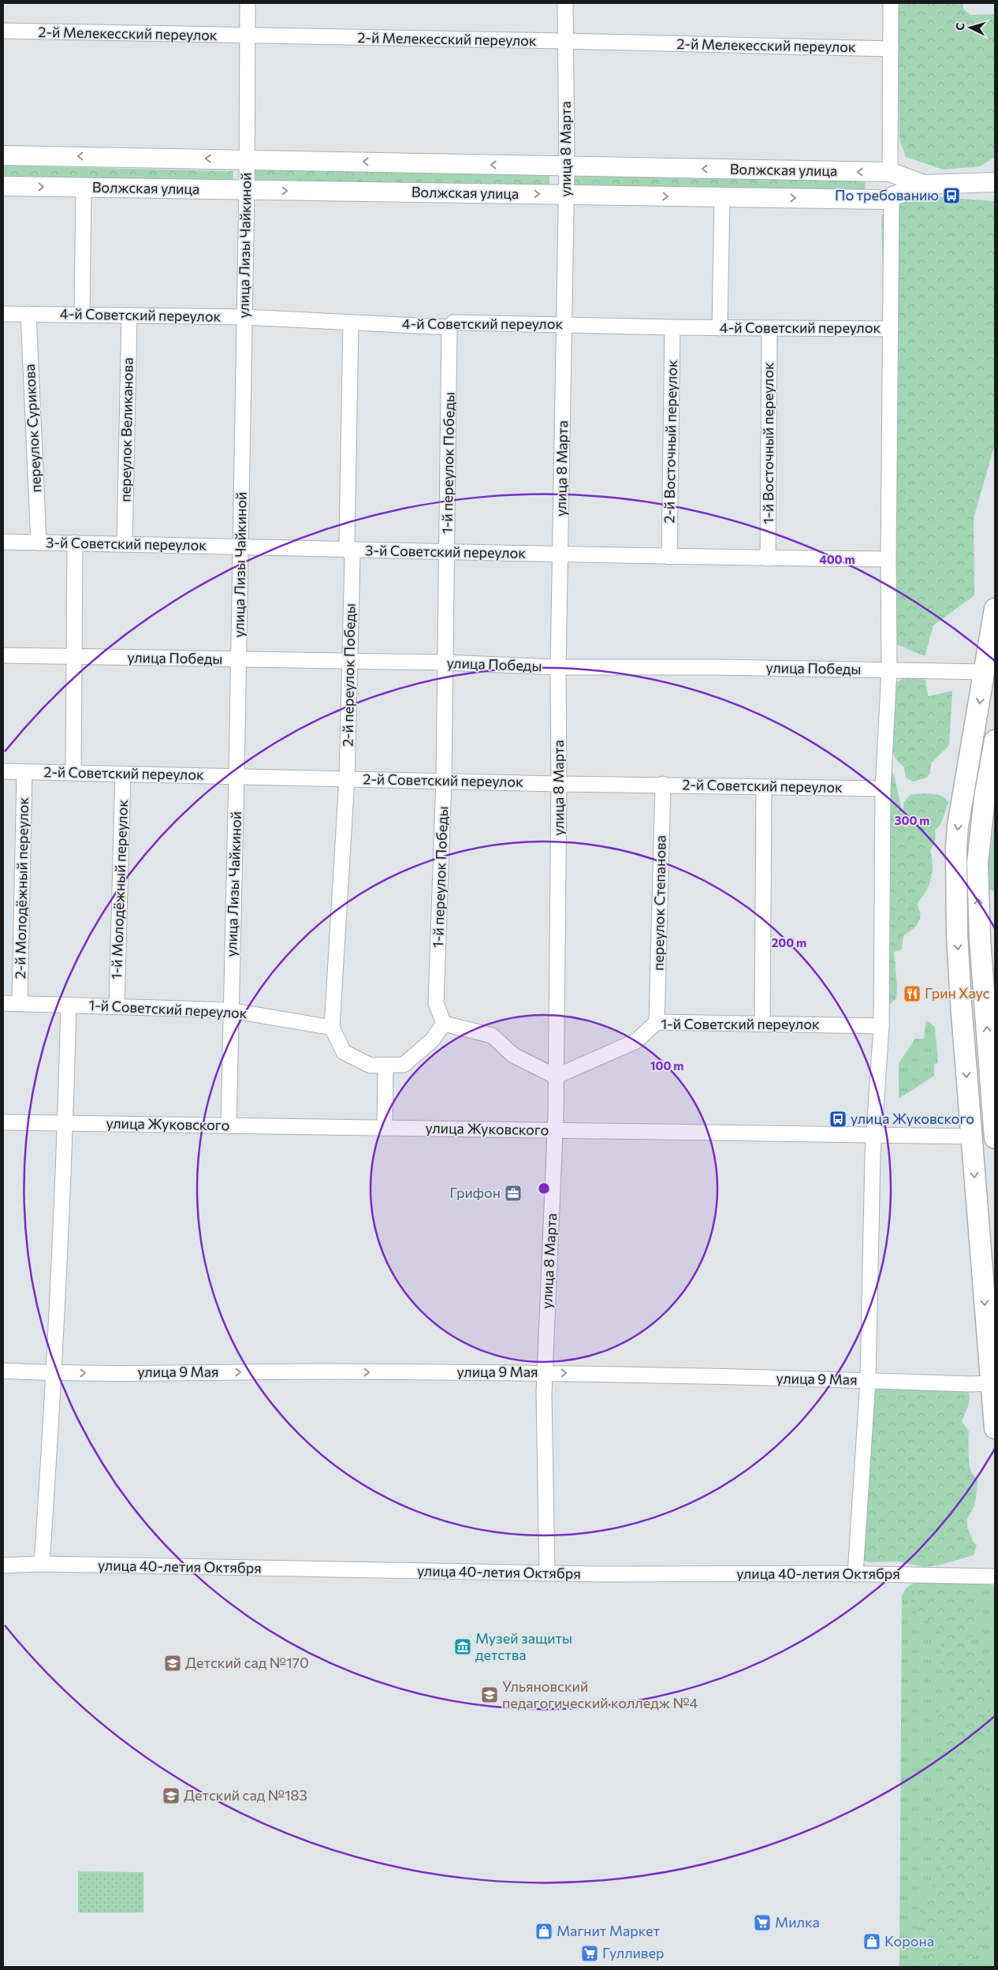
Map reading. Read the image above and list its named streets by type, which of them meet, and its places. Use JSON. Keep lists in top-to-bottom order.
{
  "streets": {
    "main road": ["Волжская улица"],
    "street": [
      "2-й Мелекесский переулок",
      "улица 8 Марта",
      "улица Лизы Чайкиной",
      "4-й Советский переулок",
      "переулок Сурикова",
      "переулок Великанова",
      "2-й Восточный переулок",
      "1-й Восточный переулок",
      "1-й переулок Победы",
      "3-й Советский переулок",
      "улица Победы",
      "2-й переулок Победы",
      "2-й Советский переулок",
      "2-й Молодёжный переулок",
      "1-й Молодёжный переулок",
      "переулок Степанова",
      "1-й Советский переулок",
      "улица Жуковского",
      "улица 9 Мая",
      "улица 40-летия Октября"
    ]
  },
  "crossings": [
    ["2-й Мелекесский переулок", "улица 8 Марта"],
    ["2-й Мелекесский переулок", "улица Лизы Чайкиной"],
    ["улица 8 Марта", "Волжская улица"],
    ["улица 8 Марта", "4-й Советский переулок"],
    ["улица 8 Марта", "3-й Советский переулок"],
    ["улица 8 Марта", "улица Победы"],
    ["улица 8 Марта", "2-й Советский переулок"],
    ["улица 8 Марта", "1-й Советский переулок"],
    ["улица 8 Марта", "улица Жуковского"],
    ["улица 8 Марта", "улица 9 Мая"],
    ["улица 8 Марта", "улица 40-летия Октября"],
    ["Волжская улица", "улица Лизы Чайкиной"],
    ["улица Лизы Чайкиной", "4-й Советский переулок"],
    ["улица Лизы Чайкиной", "3-й Советский переулок"],
    ["улица Лизы Чайкиной", "улица Победы"],
    ["улица Лизы Чайкиной", "2-й Советский переулок"],
    ["улица Лизы Чайкиной", "1-й Советский переулок"],
    ["улица Лизы Чайкиной", "улица Жуковского"],
    ["4-й Советский переулок", "переулок Сурикова"],
    ["4-й Советский переулок", "переулок Великанова"],
    ["4-й Советский переулок", "2-й Восточный переулок"],
    ["4-й Советский переулок", "1-й Восточный переулок"],
    ["4-й Советский переулок", "1-й переулок Победы"],
    ["4-й Советский переулок", "2-й переулок Победы"],
    ["переулок Сурикова", "3-й Советский переулок"],
    ["переулок Великанова", "3-й Советский переулок"],
    ["2-й Восточный переулок", "3-й Советский переулок"],
    ["1-й Восточный переулок", "3-й Советский переулок"],
    ["1-й переулок Победы", "3-й Советский переулок"],
    ["1-й переулок Победы", "улица Победы"],
    ["1-й переулок Победы", "2-й Советский переулок"],
    ["3-й Советский переулок", "2-й переулок Победы"],
    ["улица Победы", "2-й переулок Победы"],
    ["2-й переулок Победы", "2-й Советский переулок"],
    ["2-й переулок Победы", "1-й Советский переулок"],
    ["2-й Советский переулок", "2-й Молодёжный переулок"],
    ["2-й Советский переулок", "1-й Молодёжный переулок"],
    ["2-й Советский переулок", "переулок Степанова"],
    ["2-й Молодёжный переулок", "1-й Советский переулок"],
    ["1-й Молодёжный переулок", "1-й Советский переулок"],
    ["переулок Степанова", "1-й Советский переулок"]
  ],
  "one_way": ["улица 9 Мая"],
  "places": {
    "bus stop": ["По требованию", "улица Жуковского"],
    "restaurant": ["Грин Хаус"],
    "office": ["Грифон"],
    "museum": ["Музей защиты детства"],
    "school or university": ["Детский сад №170", "Ульяновский педагогический колледж №4", "Детский сад №183"],
    "supermarket": ["Милка", "Гулливер"],
    "shop": ["Магнит Маркет", "Корона"]
  },
  "north": "left",
  "rings": [
    "400 m",
    "300 m",
    "200 m",
    "100 m"
  ]
}
